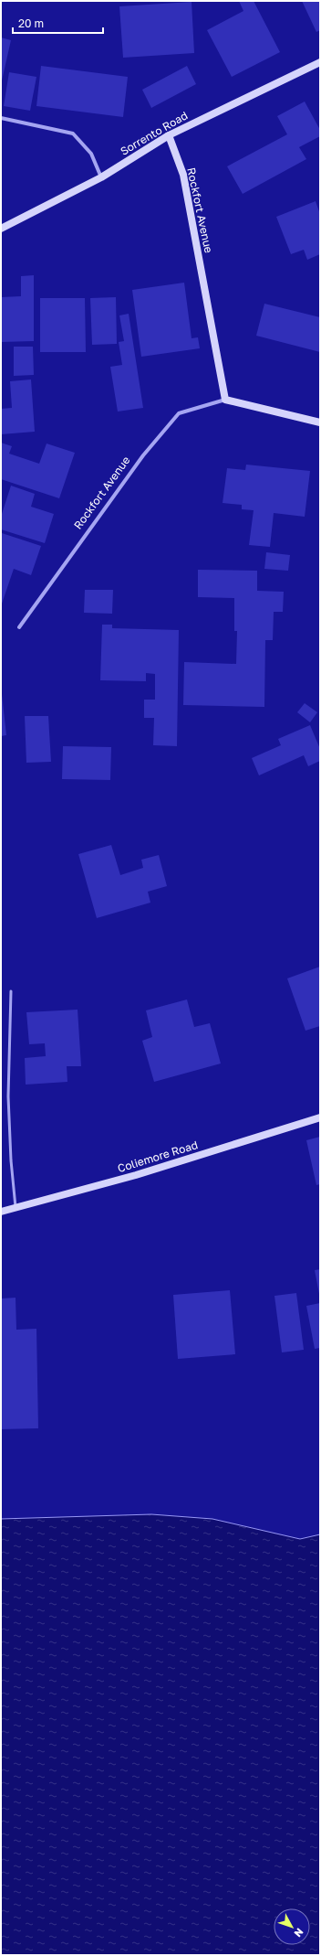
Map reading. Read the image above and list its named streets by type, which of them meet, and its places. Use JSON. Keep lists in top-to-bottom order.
{
  "streets": {
    "street": ["Sorrento Road", "Rockfort Avenue", "Coliemore Road"]
  },
  "crossings": [
    ["Sorrento Road", "Rockfort Avenue"]
  ],
  "scale_bar": "20 m",
  "north": "bottom right"
}
